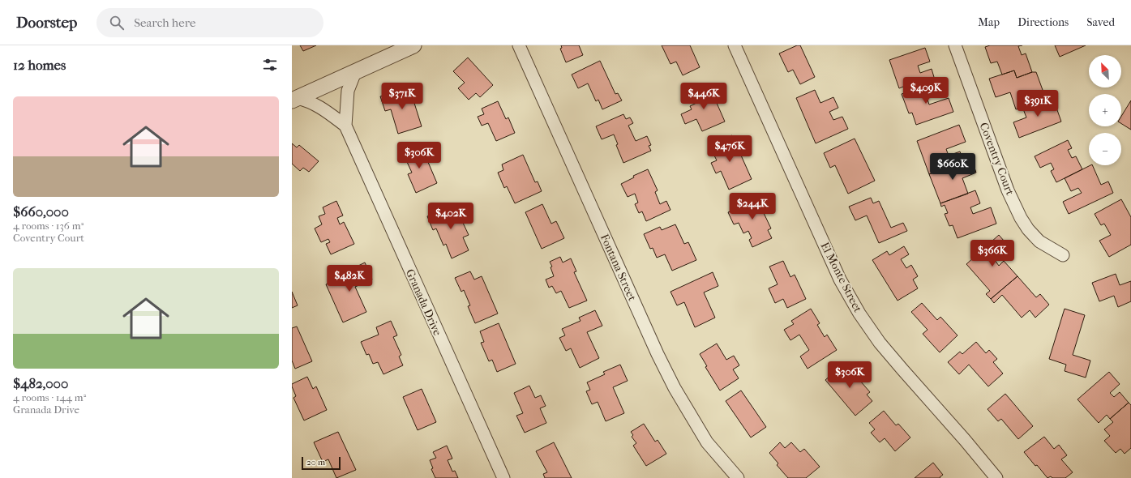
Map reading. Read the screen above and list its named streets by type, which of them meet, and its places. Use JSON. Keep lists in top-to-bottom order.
{
  "streets": {
    "street": [
      "Coventry Court",
      "Fontana Street",
      "El Monte Street",
      "Granada Drive"
    ]
  },
  "scale_bar": "20 m",
  "north": "top left",
  "page": {
    "header": "Doorstep",
    "search": "Search here",
    "nav": ["Map", "Directions", "Saved"],
    "heading": "12 homes",
    "map_buttons": ["+", "−"],
    "price": [
      "$409K",
      "$371K",
      "$446K",
      "$391K",
      "$476K",
      "$306K",
      "$660K",
      "$244K",
      "$402K",
      "$366K",
      "$482K",
      "$306K"
    ],
    "list": [
      {
        "name": "$660,000",
        "note": "4 rooms · 136 m² · Coventry Court"
      },
      {
        "name": "$482,000",
        "note": "4 rooms · 144 m² · Granada Drive"
      }
    ],
    "scale": "20 m"
  }
}
